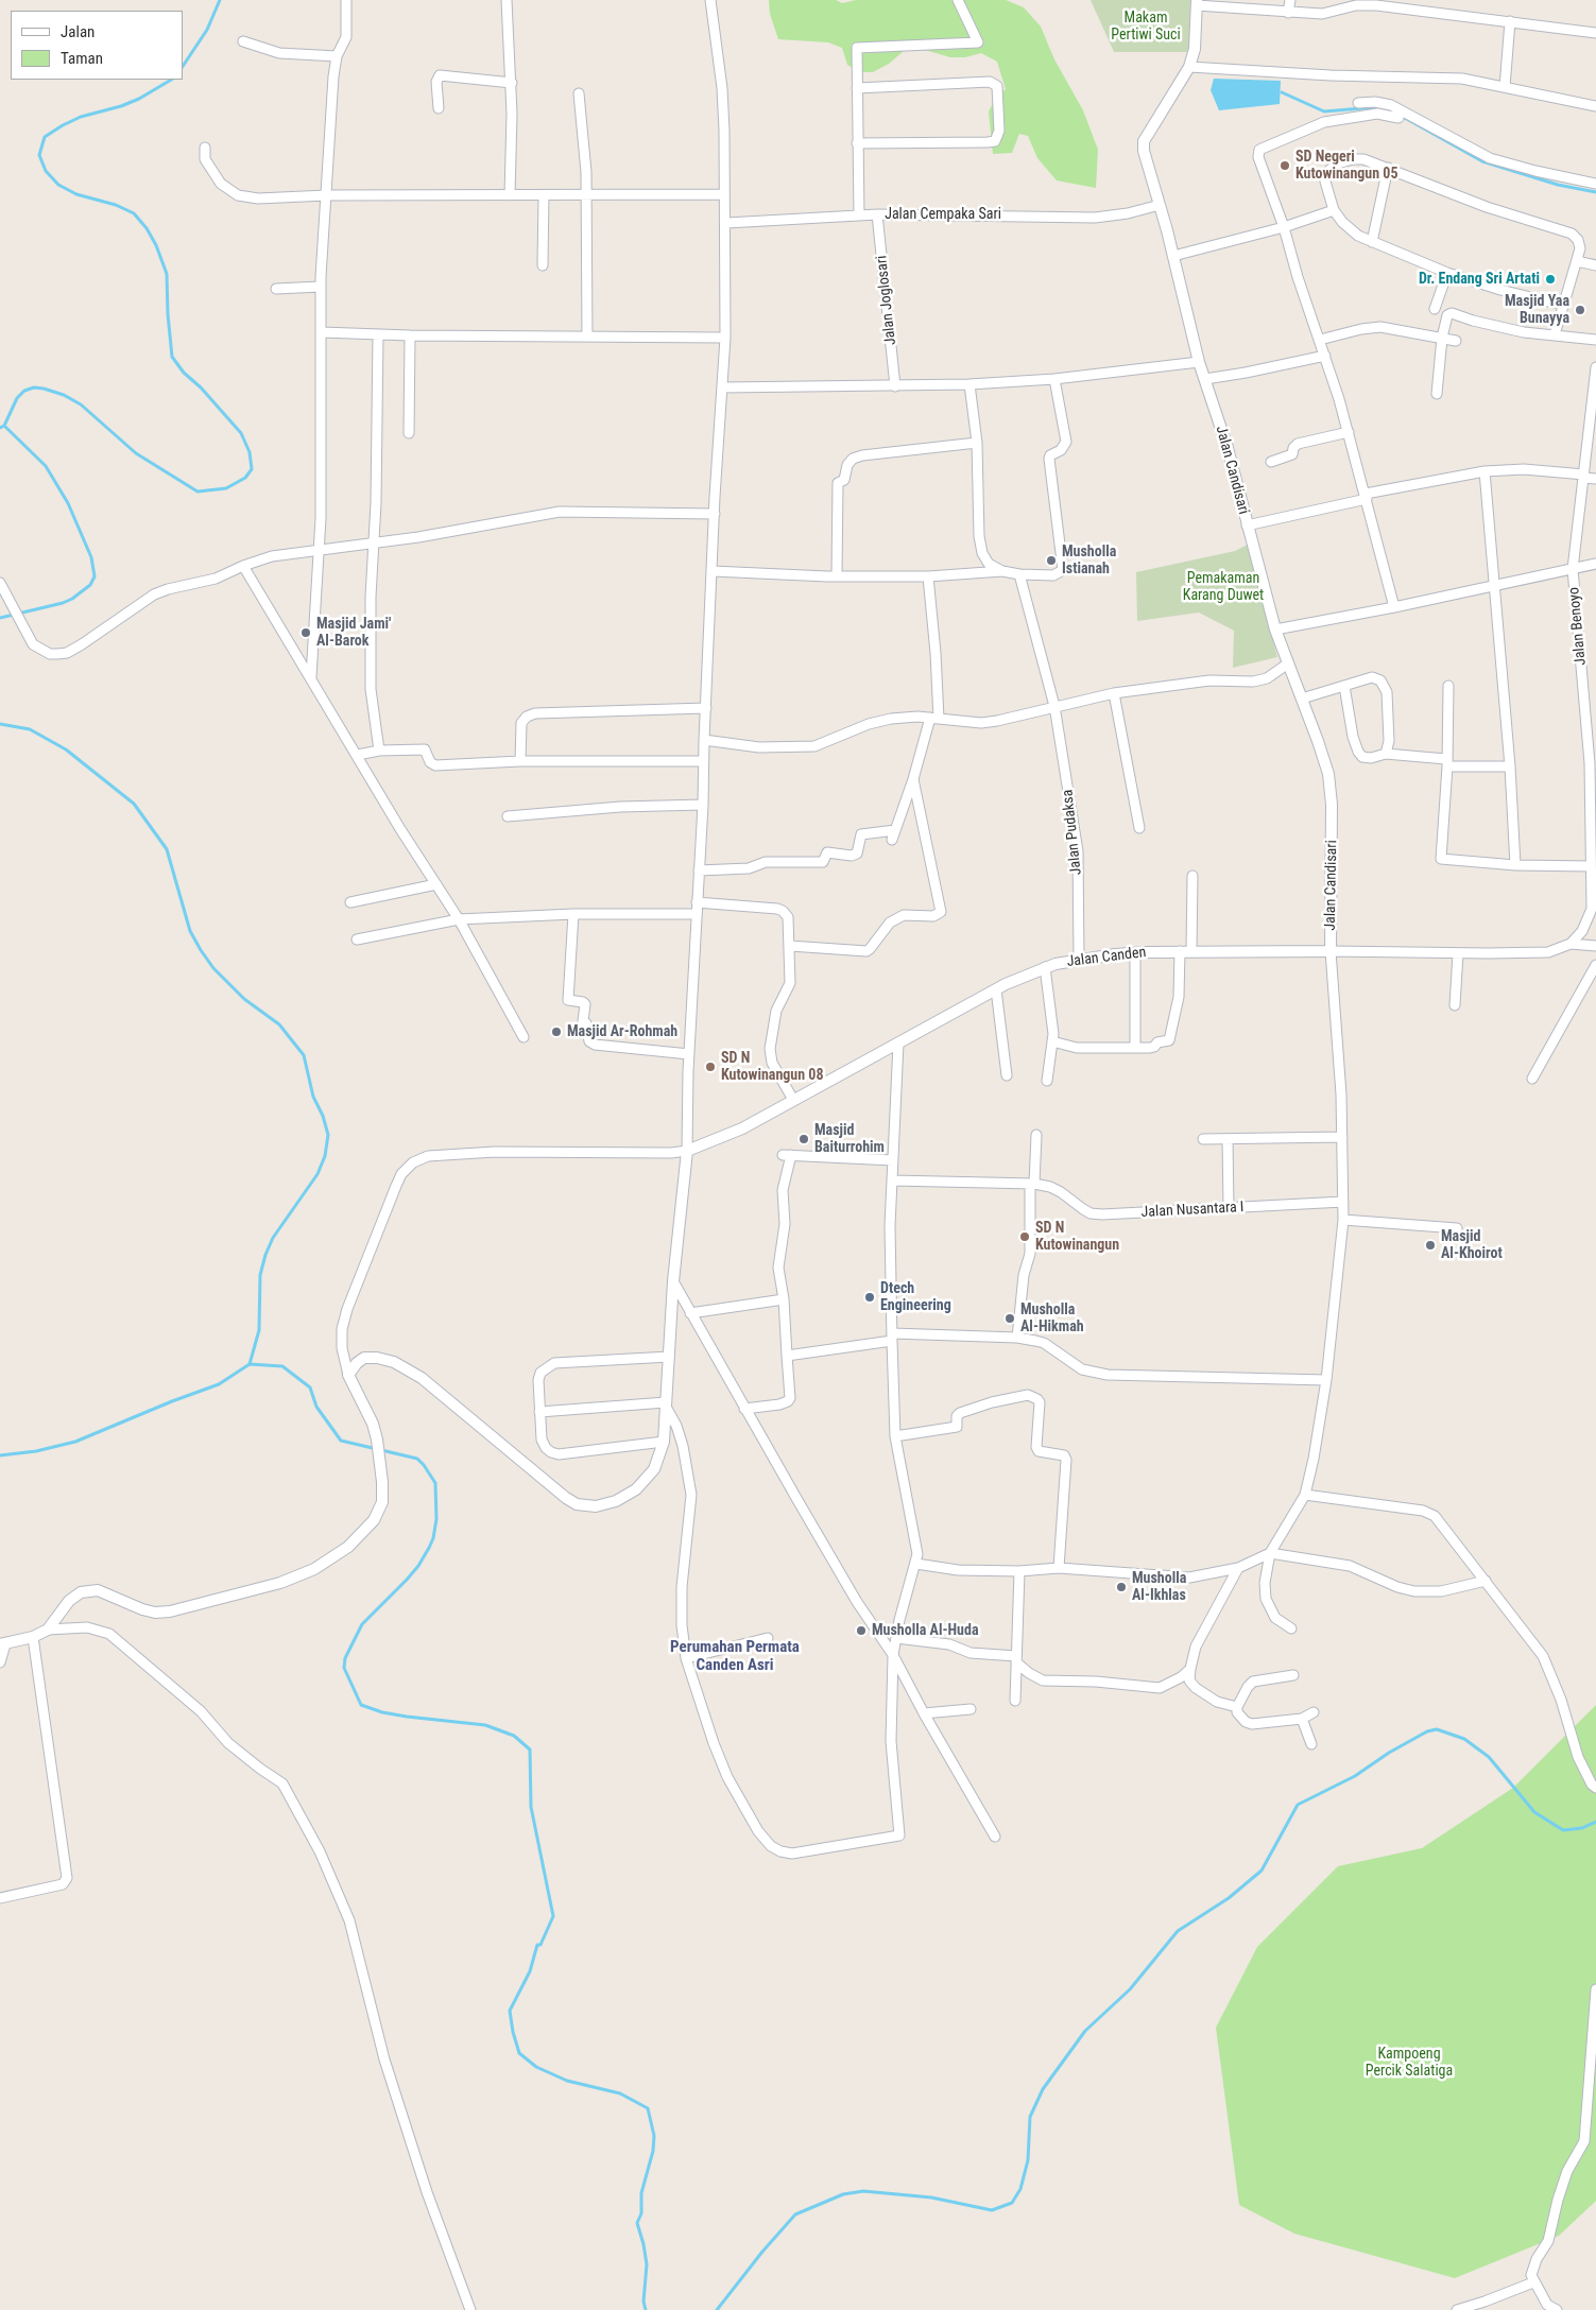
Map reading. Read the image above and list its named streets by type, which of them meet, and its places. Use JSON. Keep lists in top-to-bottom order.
{
  "streets": {
    "street": [
      "Jalan Cempaka Sari",
      "Jalan Joglosari",
      "Jalan Candisari",
      "Jalan Benoyo",
      "Jalan Pudaksa",
      "Jalan Canden",
      "Jalan Nusantara I"
    ]
  },
  "crossings": [
    ["Jalan Cempaka Sari", "Jalan Joglosari"],
    ["Jalan Cempaka Sari", "Jalan Candisari"],
    ["Jalan Candisari", "Jalan Canden"],
    ["Jalan Benoyo", "Jalan Canden"],
    ["Jalan Pudaksa", "Jalan Canden"]
  ],
  "districts": ["Perumahan Permata Canden Asri"],
  "parks": ["Makam Pertiwi Suci", "Pemakaman Karang Duwet", "Kampoeng Percik Salatiga"],
  "places": [
    "SD Negeri Kutowinangun 05",
    "Dr. Endang Sri Artati",
    "Masjid Yaa Bunayya",
    "Musholla Istianah",
    "Masjid Jami' Al-Barok",
    "Masjid Ar-Rohmah",
    "SD N Kutowinangun 08",
    "Masjid Baiturrohim",
    "SD N Kutowinangun",
    "Masjid Al-Khoirot",
    "Dtech Engineering",
    "Musholla Al-Hikmah",
    "Musholla Al-Ikhlas",
    "Musholla Al-Huda"
  ],
  "legend": ["Jalan", "Taman"]
}
